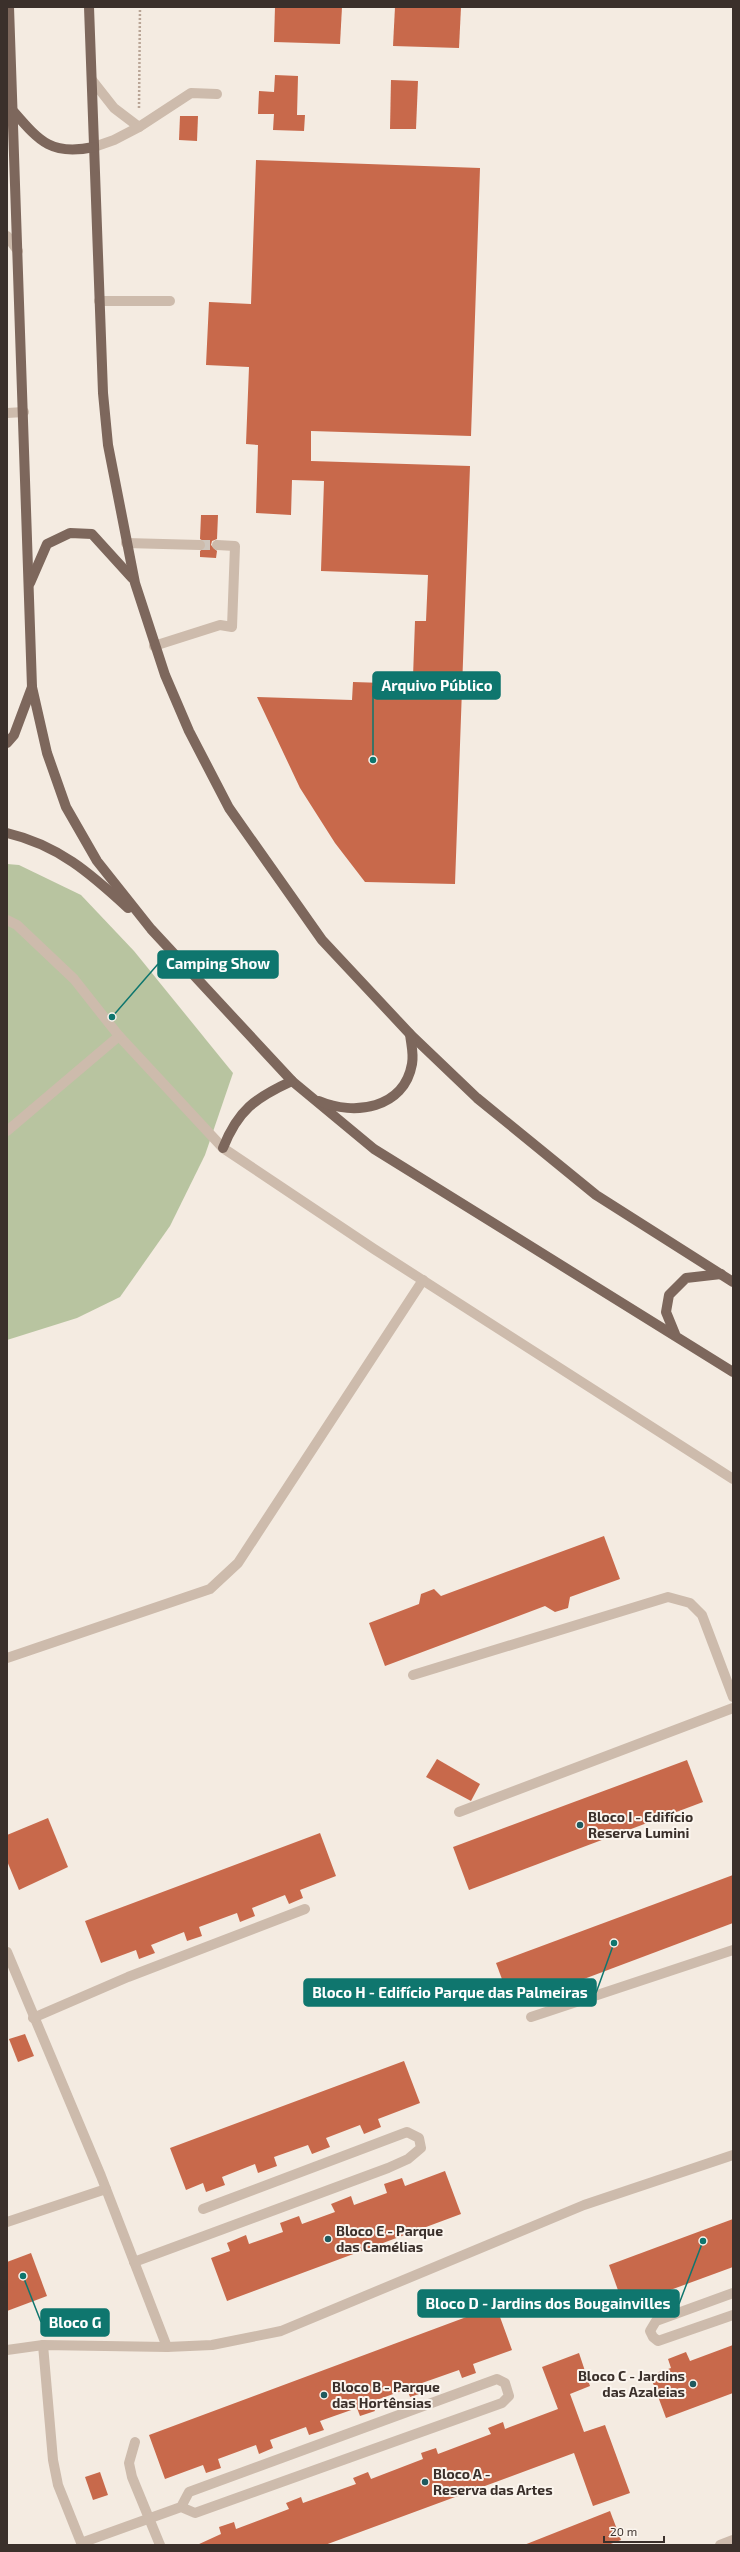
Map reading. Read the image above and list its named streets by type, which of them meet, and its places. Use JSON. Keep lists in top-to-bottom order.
{
  "places": [
    "Arquivo Público",
    "Camping Show",
    "Bloco I - Edifício Reserva Lumini",
    "Bloco H - Edifício Parque das Palmeiras",
    "Bloco E - Parque das Camélias",
    "Bloco D - Jardins dos Bougainvilles",
    "Bloco G",
    "Bloco C - Jardins das Azaleias",
    "Bloco B - Parque das Hortênsias",
    "Bloco A - Reserva das Artes"
  ],
  "scale_bar": "20 m"
}
